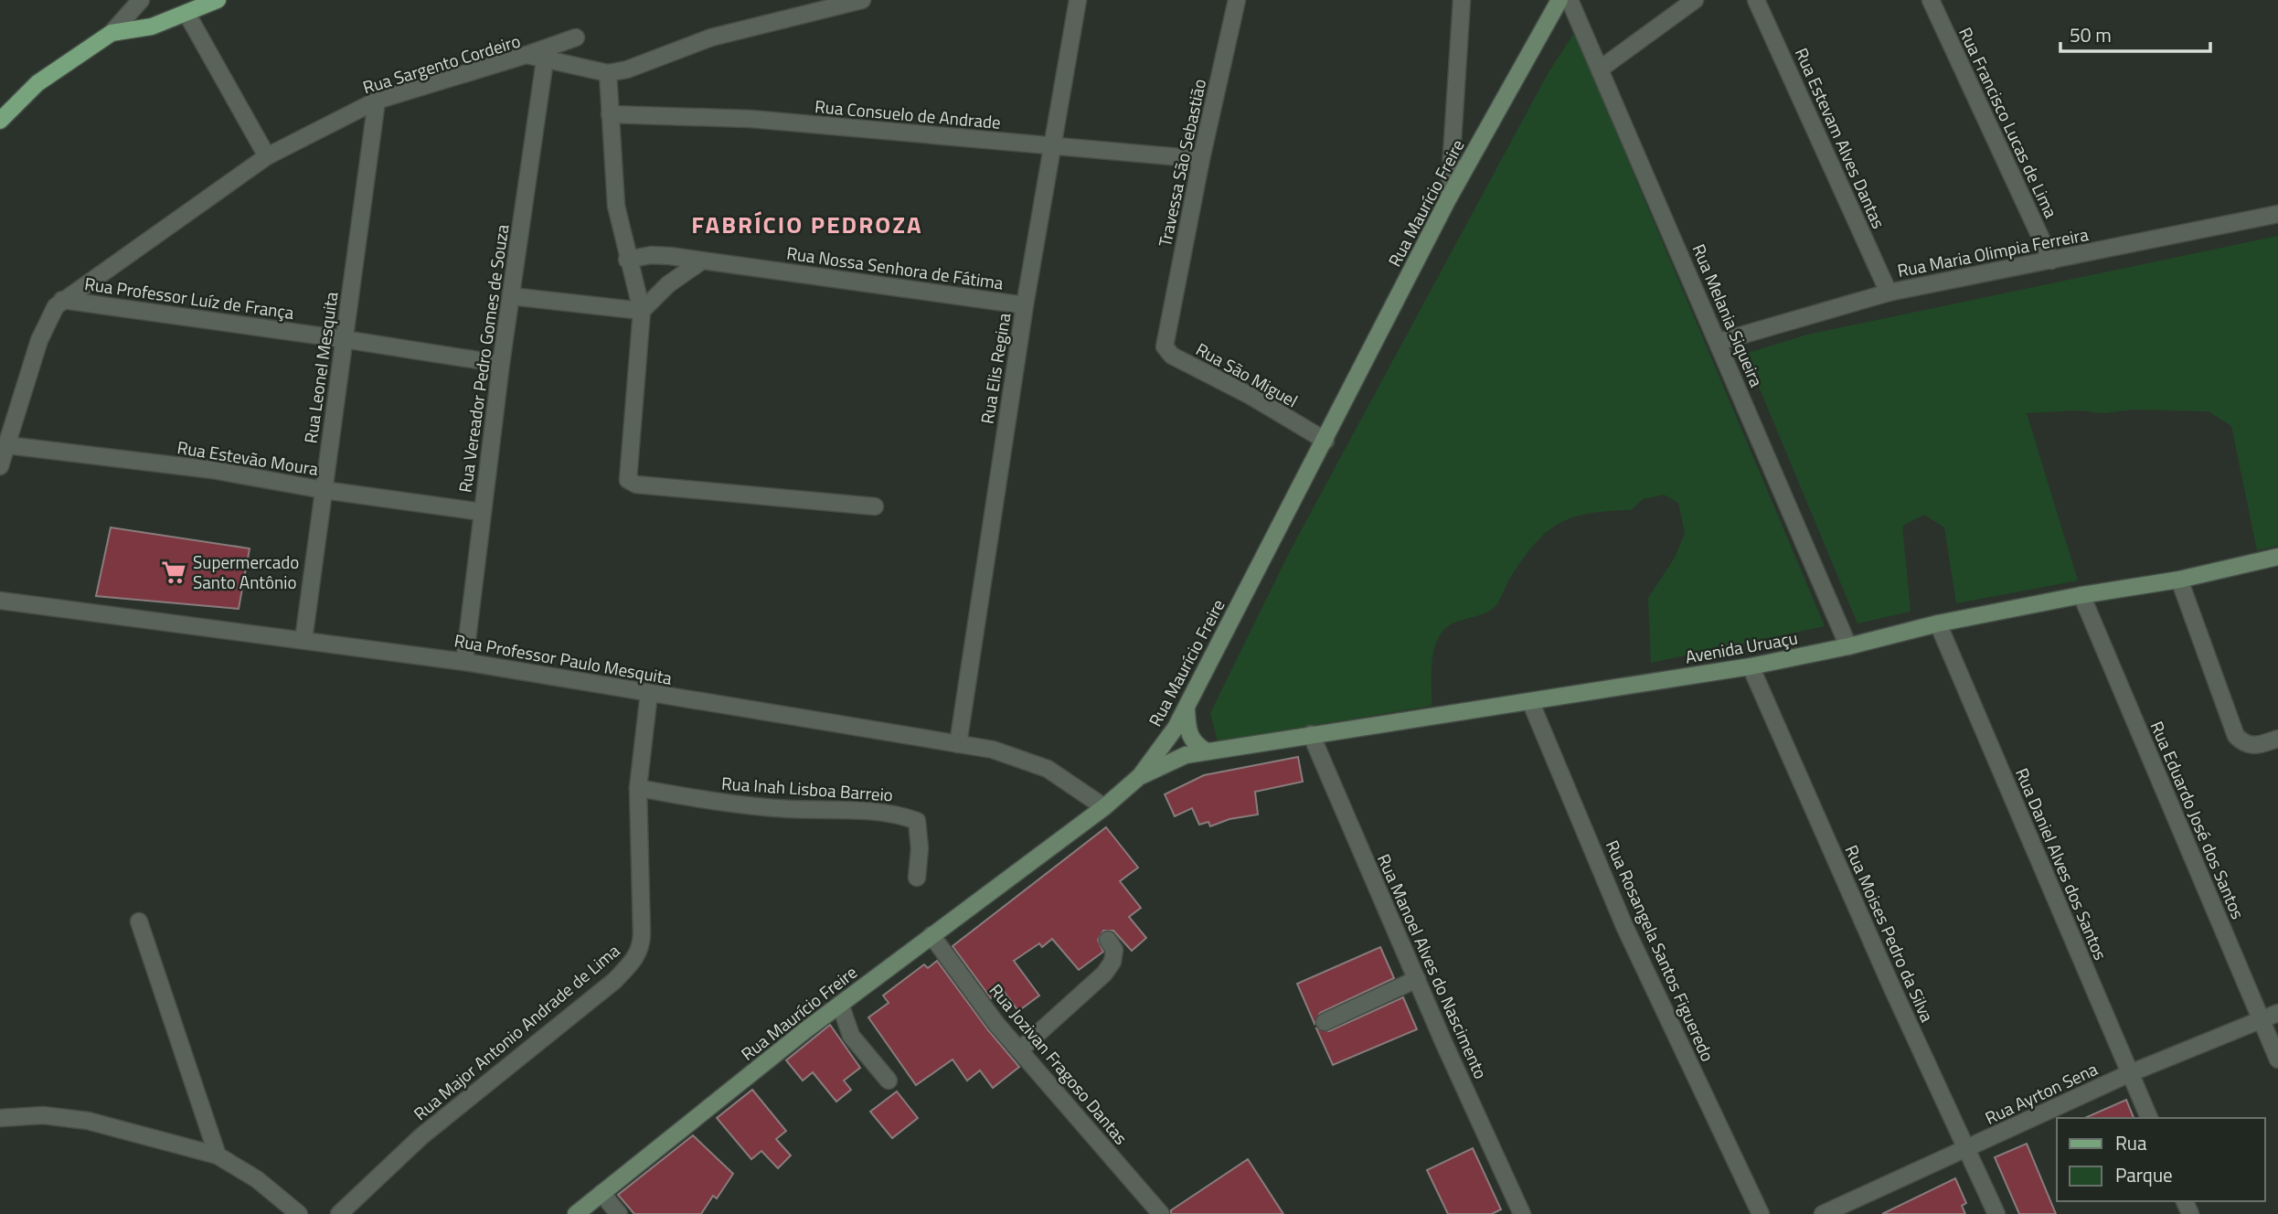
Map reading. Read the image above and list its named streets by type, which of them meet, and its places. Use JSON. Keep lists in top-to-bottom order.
{
  "streets": {
    "street": [
      "Rua Sargento Cordeiro",
      "Rua Consuelo de Andrade",
      "Rua Francisco Lucas de Lima",
      "Rua Estevam Alves Dantas",
      "Travessa São Sebastião",
      "Rua Maurício Freire",
      "Rua Maria Olimpia Ferreira",
      "Rua Nossa Senhora de Fátima",
      "Rua Professor Luíz de França",
      "Rua Melania Siqueira",
      "Rua Vereador Pedro Gomes de Souza",
      "Rua Leonel Mesquita",
      "Rua Elis Regina",
      "Rua São Miguel",
      "Rua Estevão Moura",
      "Avenida Uruaçu",
      "Rua Professor Paulo Mesquita",
      "Rua Inah Lisboa Barreio",
      "Rua Eduardo José dos Santos",
      "Rua Daniel Alves dos Santos",
      "Rua Moises Pedro da Silva",
      "Rua Rosangela Santos Figueredo",
      "Rua Manoel Alves do Nascimento",
      "Rua Major Antonio Andrade de Lima",
      "Rua Jozivan Fragoso Dantas",
      "Rua Ayrton Sena"
    ]
  },
  "crossings": [
    ["Rua Sargento Cordeiro", "Rua Professor Luíz de França"],
    ["Rua Sargento Cordeiro", "Rua Vereador Pedro Gomes de Souza"],
    ["Rua Sargento Cordeiro", "Rua Leonel Mesquita"],
    ["Rua Sargento Cordeiro", "Rua Estevão Moura"],
    ["Rua Consuelo de Andrade", "Travessa São Sebastião"],
    ["Rua Consuelo de Andrade", "Rua Elis Regina"],
    ["Rua Francisco Lucas de Lima", "Rua Maria Olimpia Ferreira"],
    ["Rua Estevam Alves Dantas", "Rua Maria Olimpia Ferreira"],
    ["Travessa São Sebastião", "Rua São Miguel"],
    ["Rua Maurício Freire", "Rua São Miguel"],
    ["Rua Maurício Freire", "Avenida Uruaçu"],
    ["Rua Maurício Freire", "Rua Professor Paulo Mesquita"],
    ["Rua Maurício Freire", "Rua Jozivan Fragoso Dantas"],
    ["Rua Maria Olimpia Ferreira", "Rua Melania Siqueira"],
    ["Rua Nossa Senhora de Fátima", "Rua Elis Regina"],
    ["Rua Professor Luíz de França", "Rua Vereador Pedro Gomes de Souza"],
    ["Rua Professor Luíz de França", "Rua Leonel Mesquita"],
    ["Rua Melania Siqueira", "Avenida Uruaçu"],
    ["Rua Vereador Pedro Gomes de Souza", "Rua Estevão Moura"],
    ["Rua Vereador Pedro Gomes de Souza", "Rua Professor Paulo Mesquita"],
    ["Rua Leonel Mesquita", "Rua Estevão Moura"],
    ["Rua Leonel Mesquita", "Rua Professor Paulo Mesquita"],
    ["Rua Elis Regina", "Rua Professor Paulo Mesquita"],
    ["Avenida Uruaçu", "Rua Eduardo José dos Santos"],
    ["Avenida Uruaçu", "Rua Daniel Alves dos Santos"],
    ["Avenida Uruaçu", "Rua Moises Pedro da Silva"],
    ["Avenida Uruaçu", "Rua Rosangela Santos Figueredo"],
    ["Avenida Uruaçu", "Rua Manoel Alves do Nascimento"],
    ["Rua Professor Paulo Mesquita", "Rua Major Antonio Andrade de Lima"],
    ["Rua Inah Lisboa Barreio", "Rua Major Antonio Andrade de Lima"],
    ["Rua Eduardo José dos Santos", "Rua Ayrton Sena"],
    ["Rua Daniel Alves dos Santos", "Rua Ayrton Sena"],
    ["Rua Moises Pedro da Silva", "Rua Ayrton Sena"]
  ],
  "districts": ["FABRÍCIO PEDROZA"],
  "places": {
    "supermarket": ["Supermercado Santo Antônio"]
  },
  "legend": ["Rua", "Parque"],
  "scale_bar": "50 m"
}
